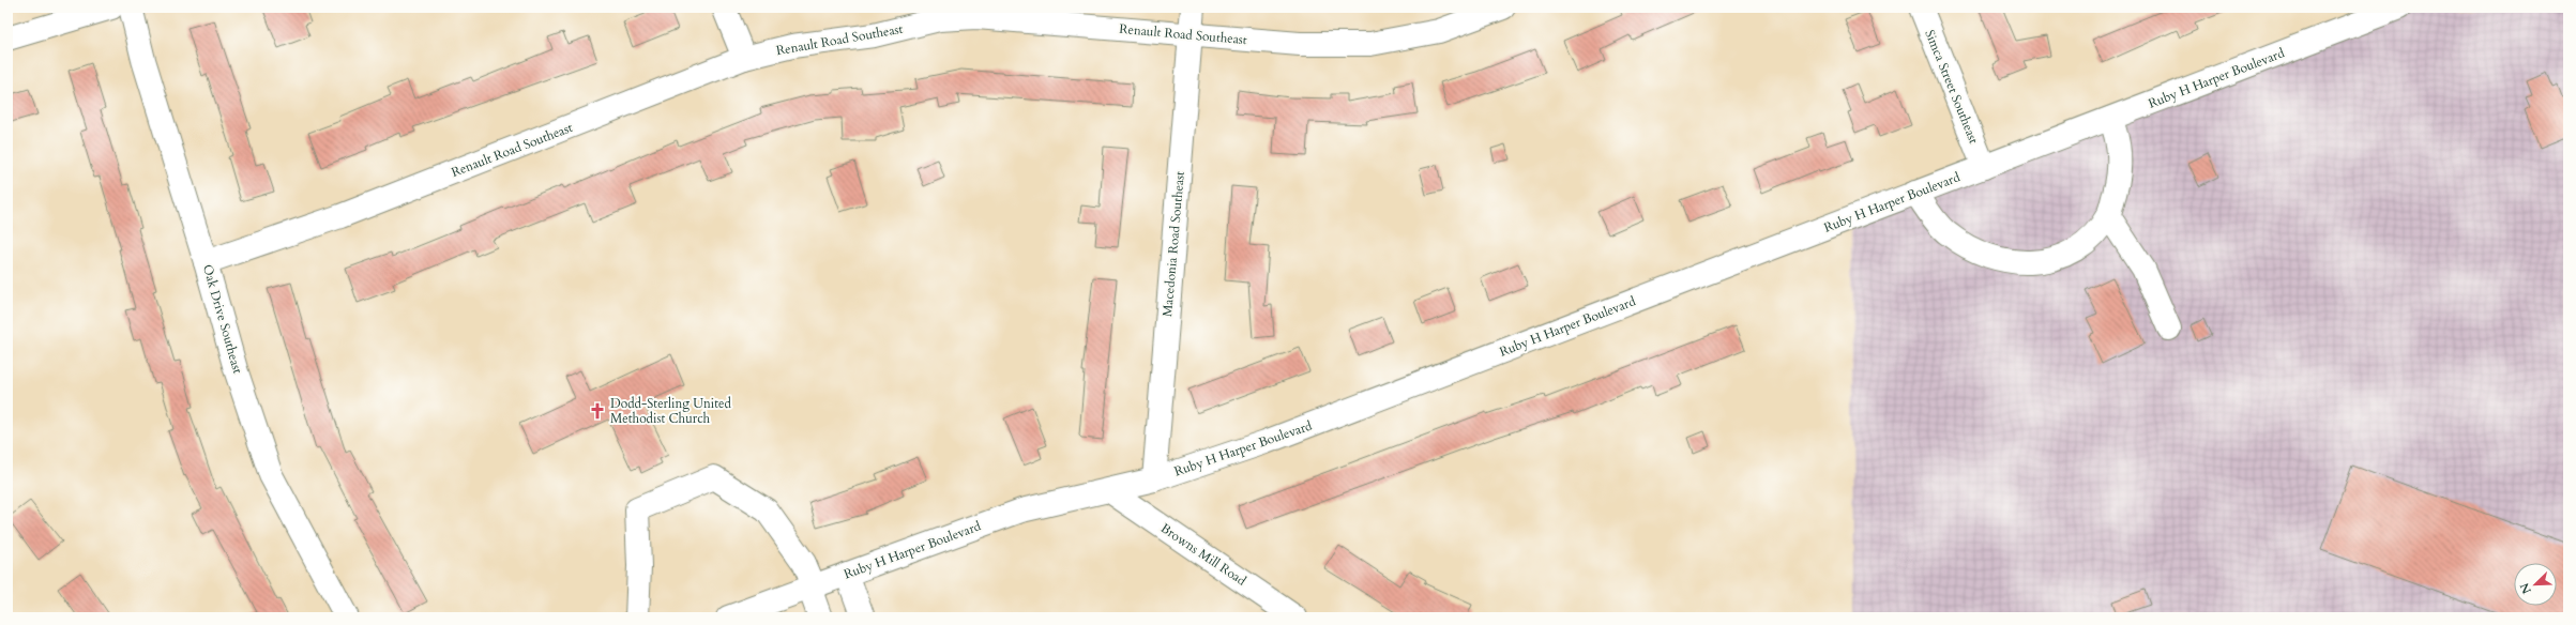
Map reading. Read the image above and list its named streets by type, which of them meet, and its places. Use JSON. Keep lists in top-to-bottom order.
{
  "streets": {
    "street": [
      "Renault Road Southeast",
      "Ruby H Harper Boulevard",
      "Simca Street Southeast",
      "Macedonia Road Southeast",
      "Oak Drive Southeast",
      "Browns Mill Road"
    ]
  },
  "crossings": [
    ["Renault Road Southeast", "Macedonia Road Southeast"],
    ["Renault Road Southeast", "Oak Drive Southeast"],
    ["Ruby H Harper Boulevard", "Simca Street Southeast"],
    ["Ruby H Harper Boulevard", "Macedonia Road Southeast"],
    ["Ruby H Harper Boulevard", "Browns Mill Road"]
  ],
  "places": {
    "church": ["Dodd-Sterling United Methodist Church"]
  },
  "north": "bottom left"
}
